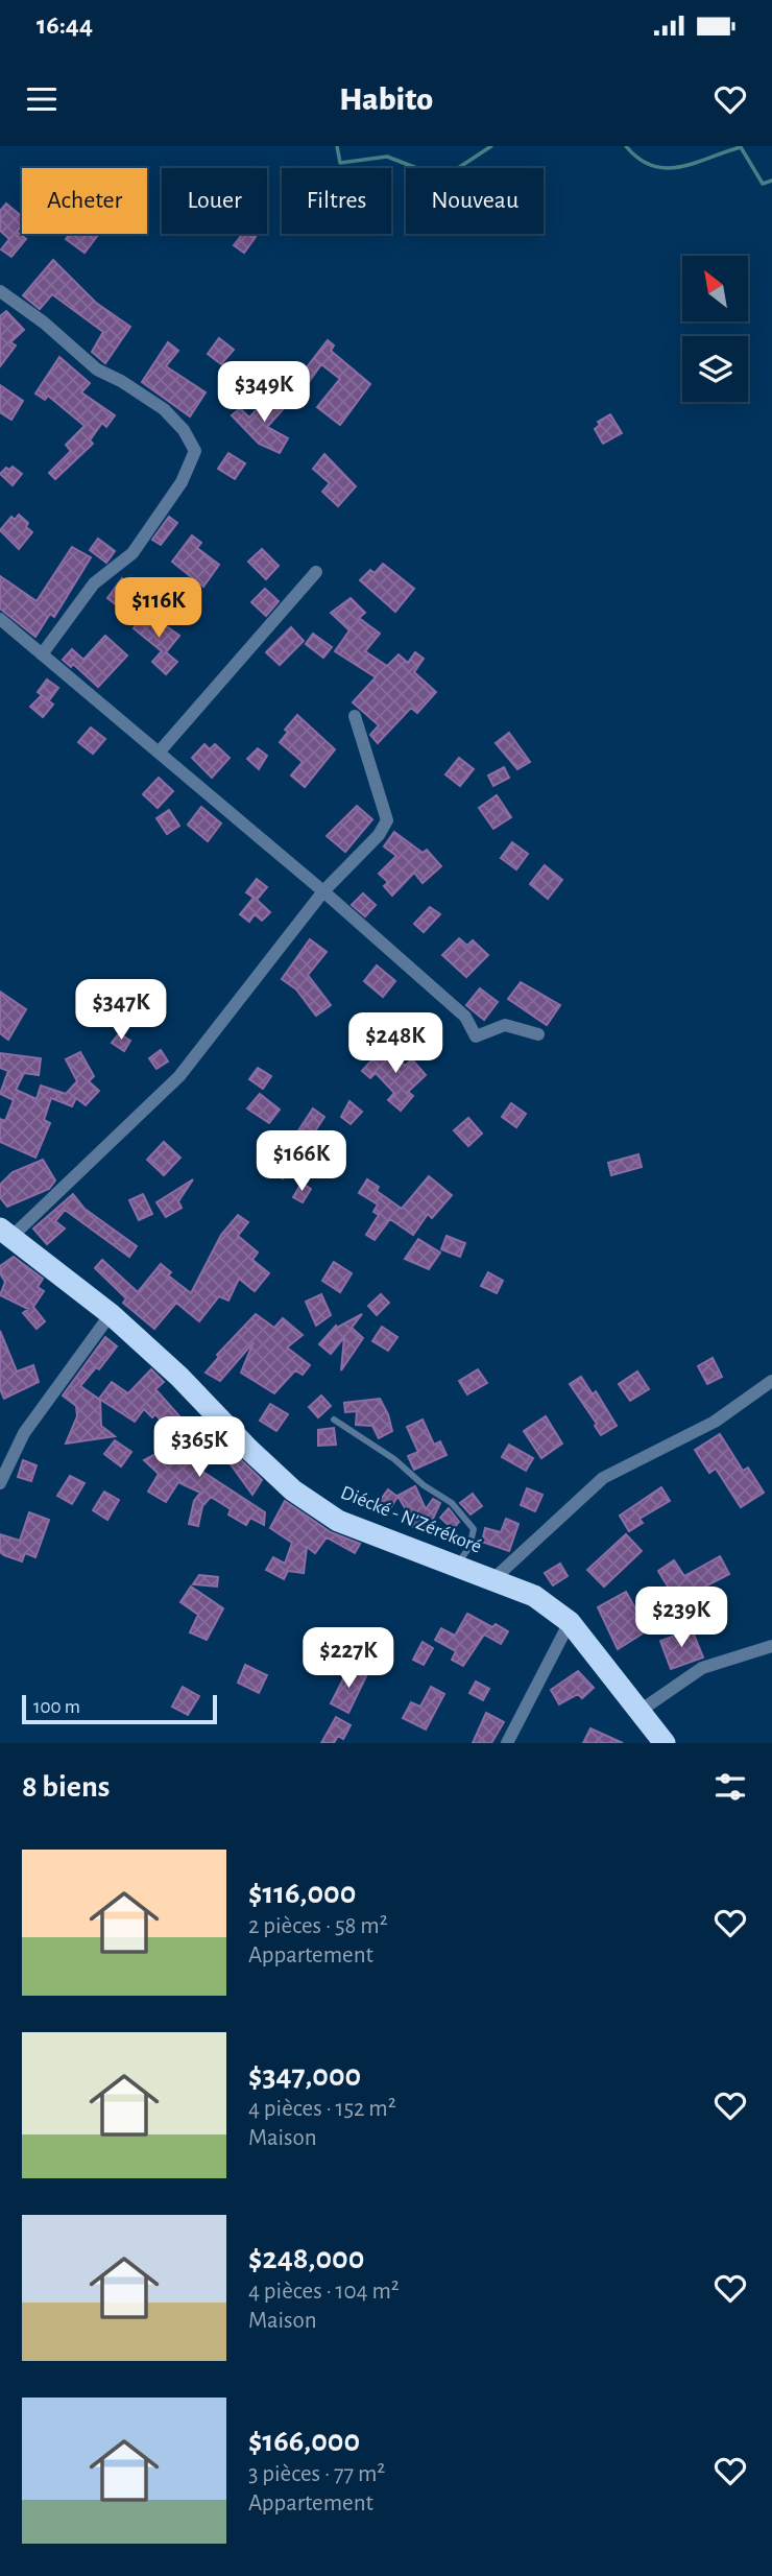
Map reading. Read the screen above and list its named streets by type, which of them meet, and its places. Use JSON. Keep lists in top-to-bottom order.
{
  "streets": {
    "highway": ["Diécké - N'Zérékoré"]
  },
  "scale_bar": "100 m",
  "north": "top left",
  "page": {
    "status": "16:44",
    "header": "Habito",
    "chip": [
      "Acheter",
      "Louer",
      "Filtres",
      "Nouveau"
    ],
    "price": [
      "$349K",
      "$116K",
      "$347K",
      "$248K",
      "$166K",
      "$365K",
      "$239K",
      "$227K"
    ],
    "scale": "100 m",
    "heading": "8 biens",
    "list": [
      {
        "name": "$116,000",
        "note": "2 pièces · 58 m² · Appartement"
      },
      {
        "name": "$347,000",
        "note": "4 pièces · 152 m² · Maison"
      },
      {
        "name": "$248,000",
        "note": "4 pièces · 104 m² · Maison"
      },
      {
        "name": "$166,000",
        "note": "3 pièces · 77 m² · Appartement"
      }
    ]
  }
}
